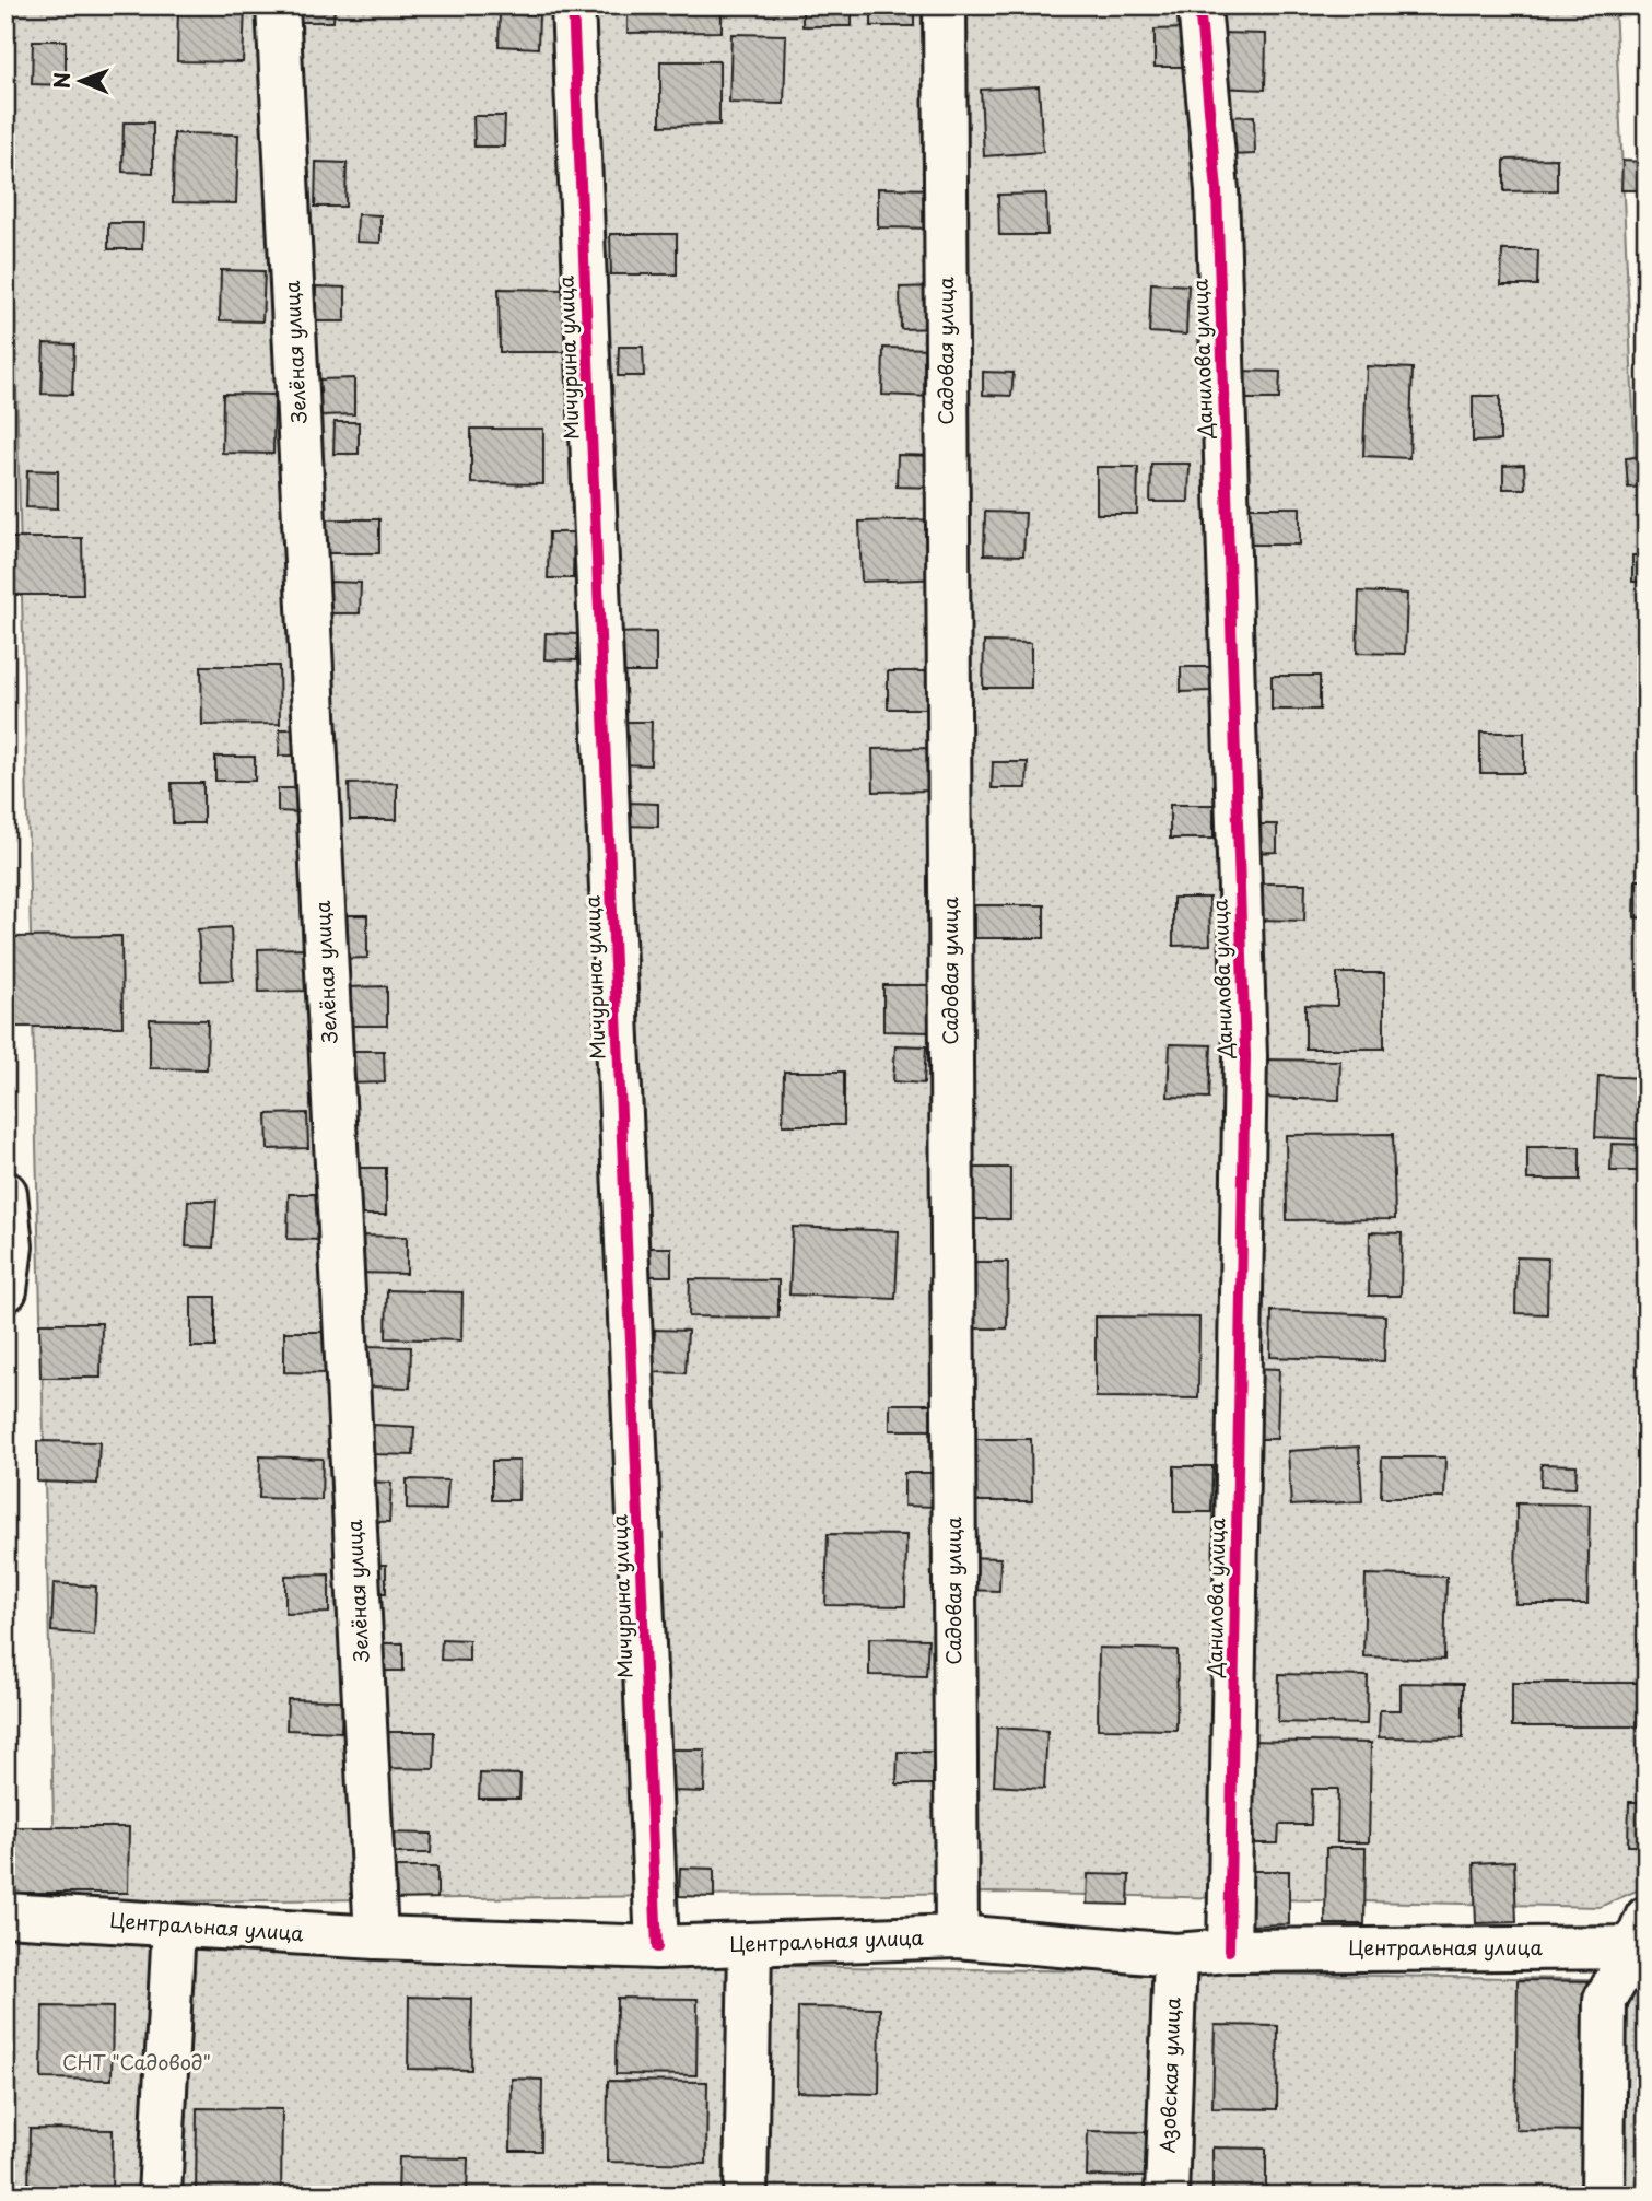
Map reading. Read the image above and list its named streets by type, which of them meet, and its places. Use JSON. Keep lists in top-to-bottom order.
{
  "streets": {
    "street": [
      "Садовая улица",
      "Зелёная улица",
      "Мичурина улица",
      "Данилова улица",
      "Центральная улица",
      "Азовская улица"
    ]
  },
  "crossings": [
    ["Садовая улица", "Центральная улица"],
    ["Зелёная улица", "Центральная улица"],
    ["Мичурина улица", "Центральная улица"],
    ["Данилова улица", "Центральная улица"],
    ["Центральная улица", "Азовская улица"]
  ],
  "parks": ["СНТ \"Садовод\""],
  "north": "left"
}
